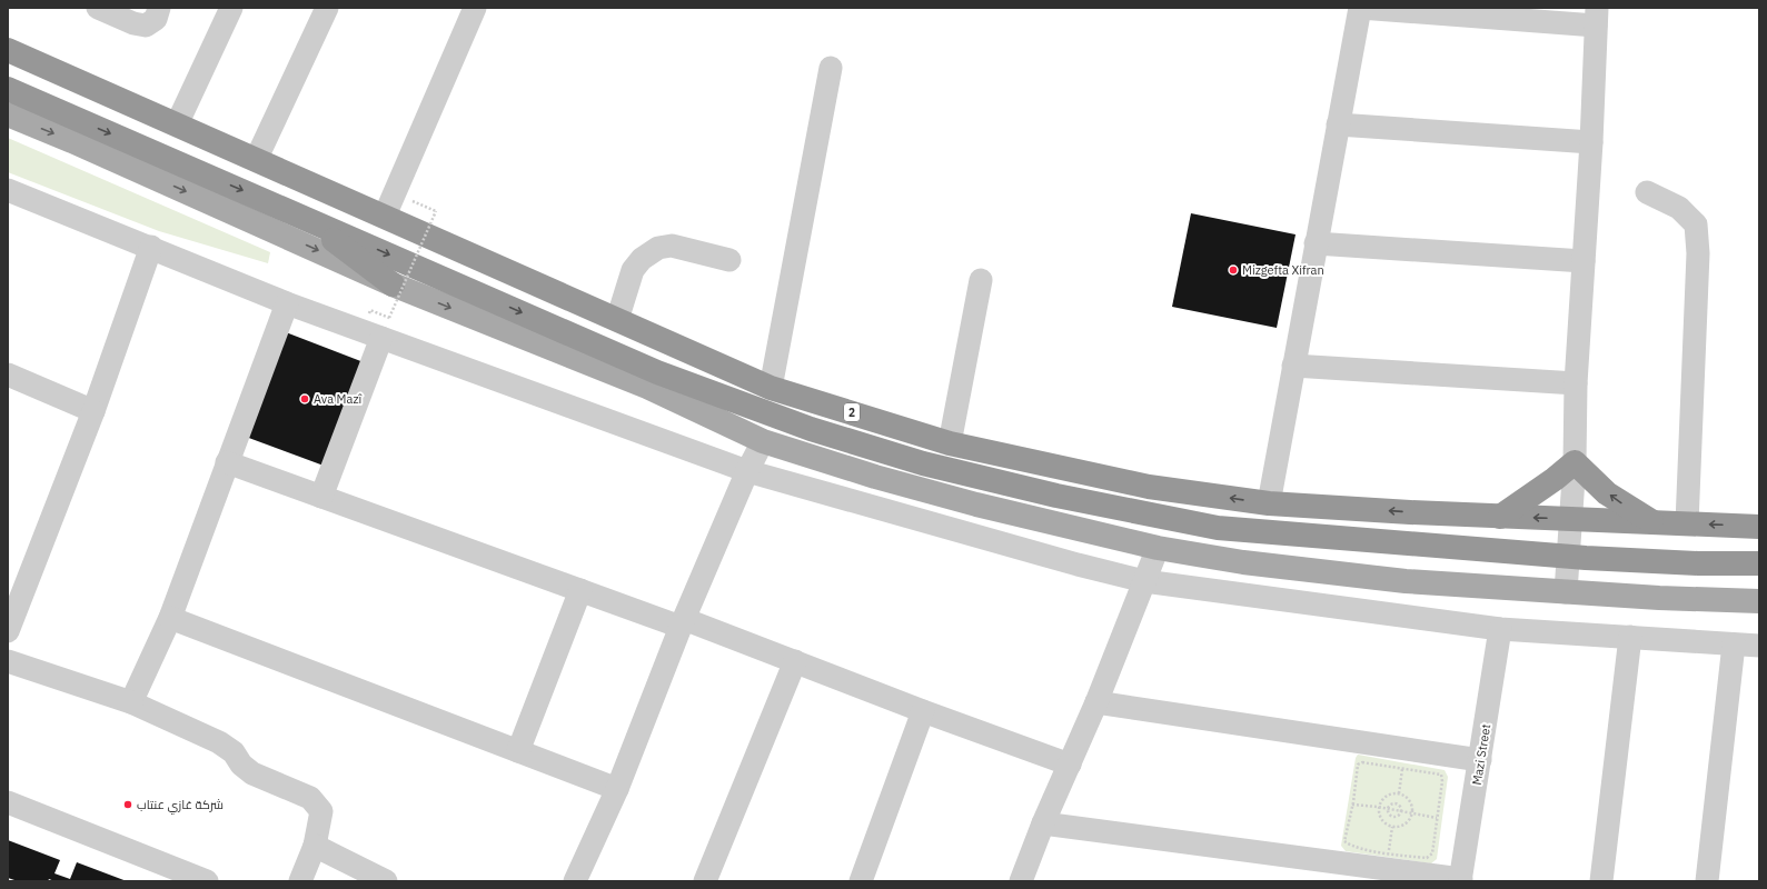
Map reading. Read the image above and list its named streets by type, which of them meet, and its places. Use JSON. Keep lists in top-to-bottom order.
{
  "streets": {
    "highway": ["2"],
    "street": ["Mazi Street"]
  },
  "places": ["Mizgefta Xifran", "Ava Mazî", "شركة غازي عنتاب"]
}
